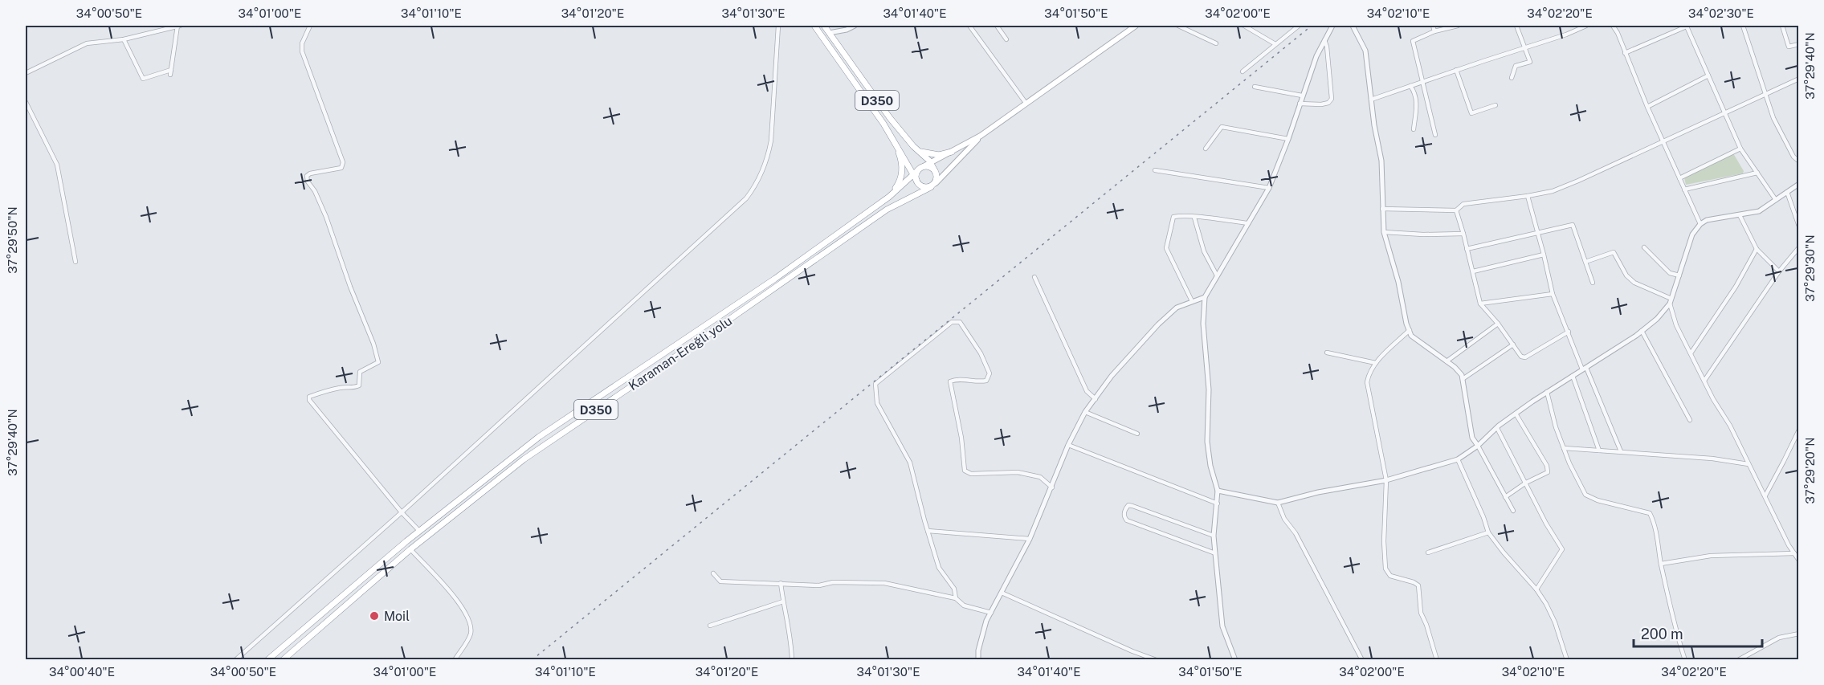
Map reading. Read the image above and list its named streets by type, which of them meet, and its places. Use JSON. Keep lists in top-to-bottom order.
{
  "streets": {
    "highway": ["D350", "Karaman-Ereğli yolu"]
  },
  "crossings": [
    ["D350", "Karaman-Ereğli yolu"]
  ],
  "places": ["Moil"],
  "scale_bar": "200 m",
  "coordinates": [
    "34°00'50\"E",
    "34°01'00\"E",
    "34°01'10\"E",
    "34°01'20\"E",
    "34°01'30\"E",
    "34°01'40\"E",
    "34°01'50\"E",
    "34°02'00\"E",
    "34°02'10\"E",
    "34°02'20\"E",
    "34°02'30\"E",
    "37°29'40\"N",
    "37°29'50\"N",
    "37°29'30\"N",
    "37°29'20\"N",
    "34°00'40\"E"
  ]
}
